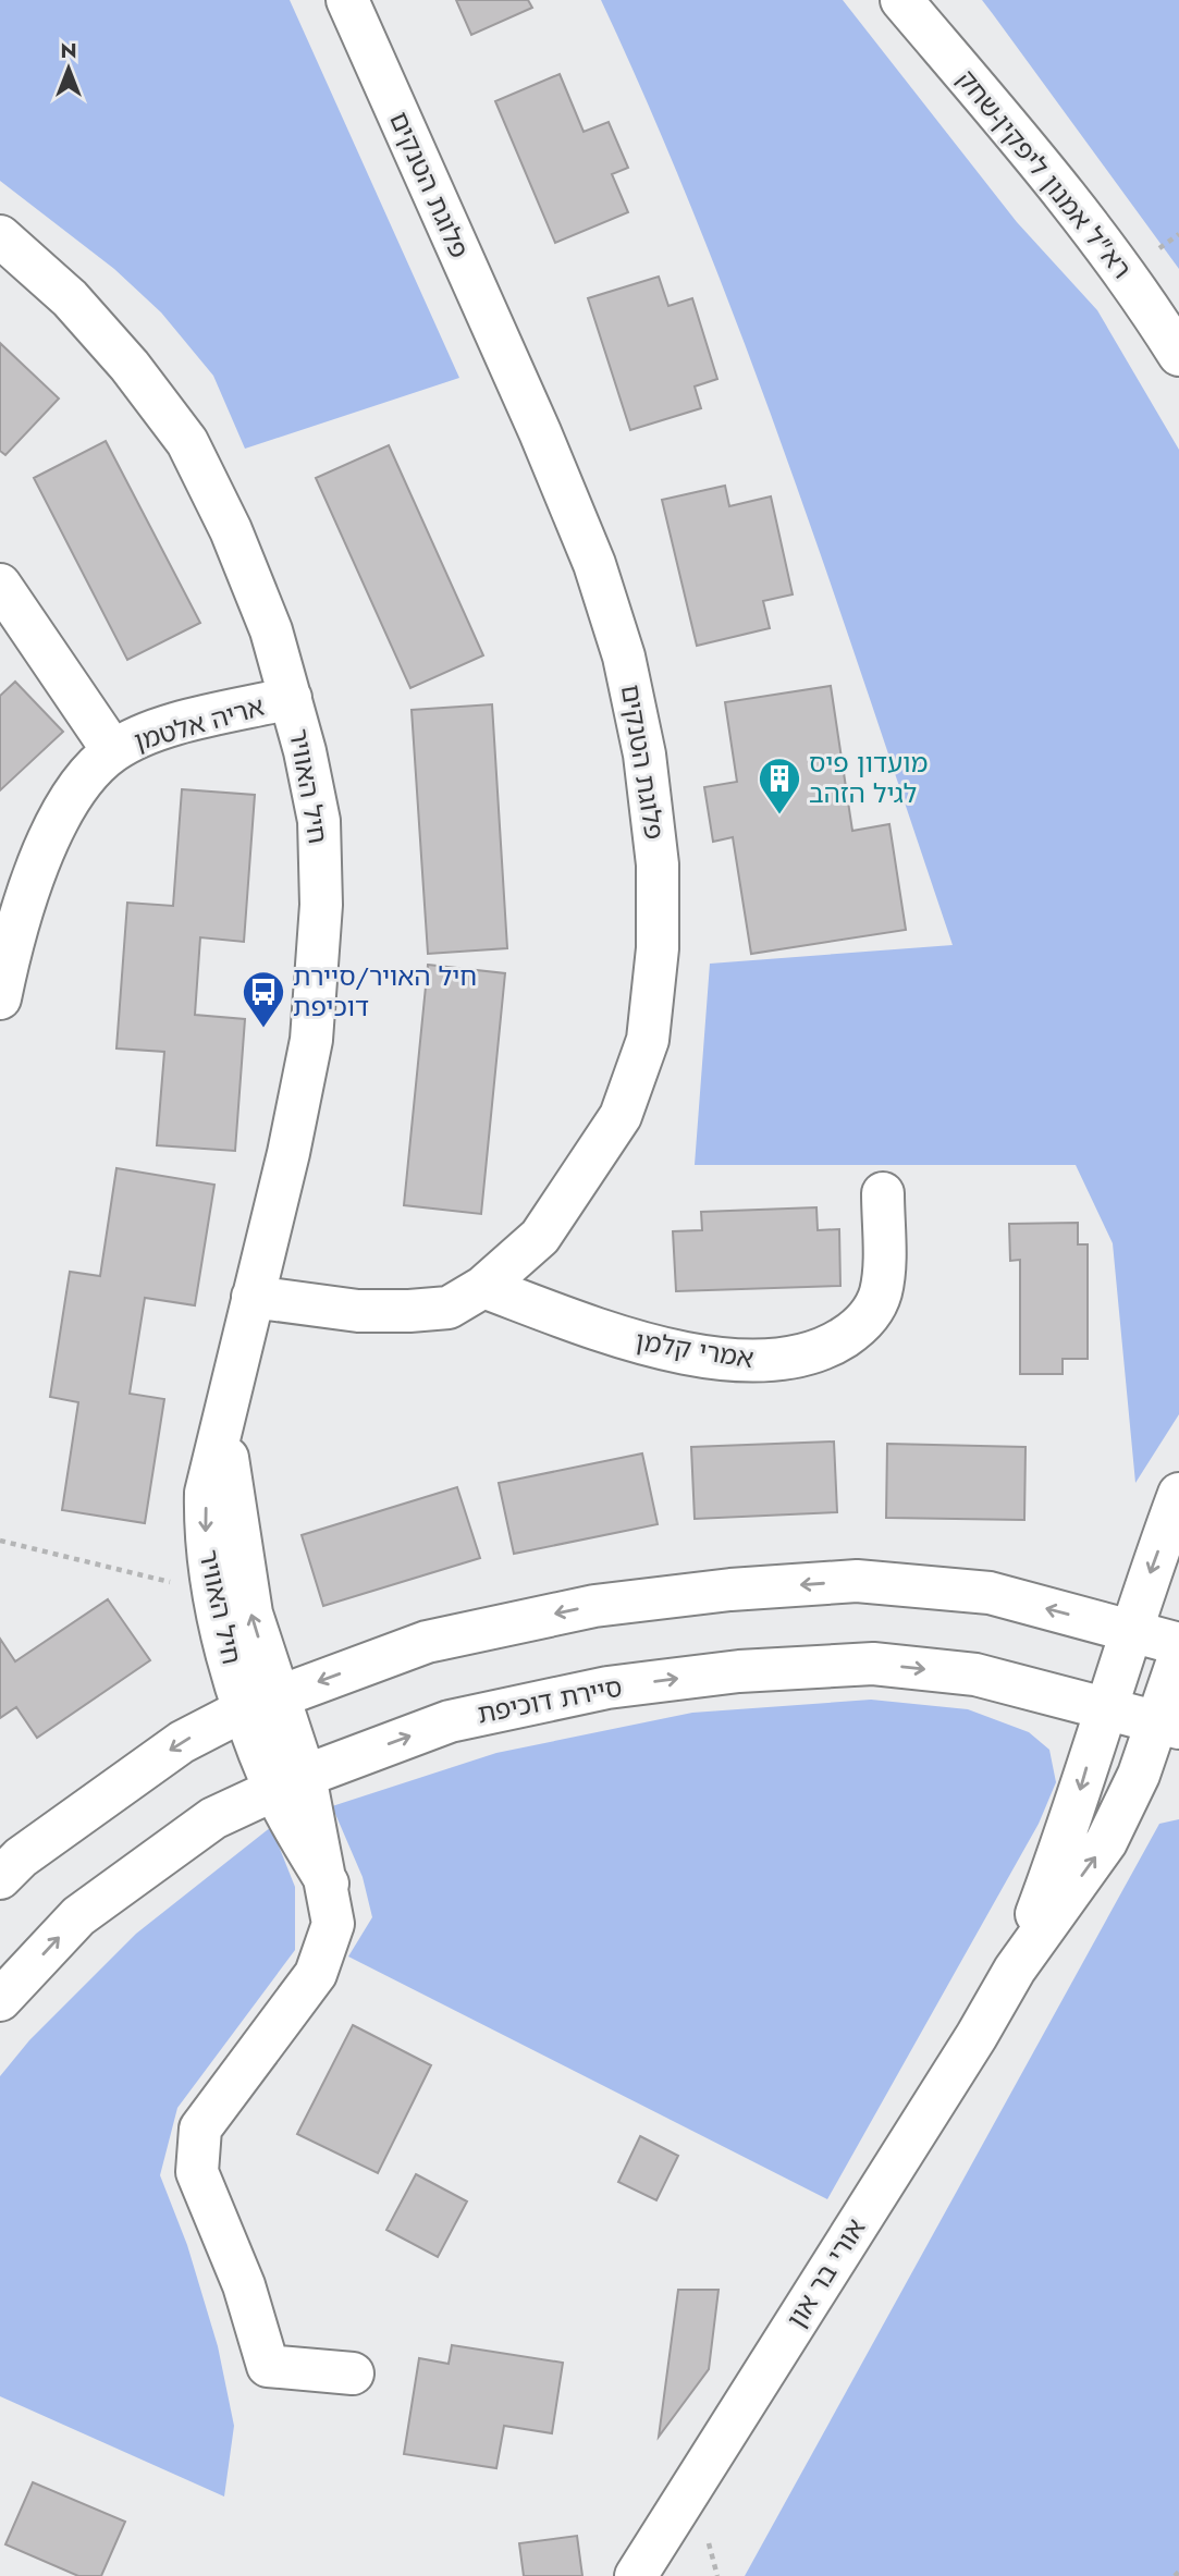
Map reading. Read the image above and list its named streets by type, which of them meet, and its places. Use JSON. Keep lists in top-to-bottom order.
{
  "streets": {
    "street": [
      "רא\"ל אמנון ליפקין-שחק",
      "פלוגת הטנקים",
      "אריה אלטמן",
      "חיל האוויר",
      "אמרי קלמן",
      "סיירת דוכיפת",
      "אורי בר און"
    ]
  },
  "crossings": [
    ["פלוגת הטנקים", "חיל האוויר"],
    ["פלוגת הטנקים", "אמרי קלמן"],
    ["אריה אלטמן", "חיל האוויר"],
    ["חיל האוויר", "סיירת דוכיפת"],
    ["סיירת דוכיפת", "אורי בר און"]
  ],
  "places": {
    "building": ["מועדון פיס לגיל הזהב"],
    "bus stop": ["חיל האויר/סיירת דוכיפת"]
  },
  "north": "top"
}
